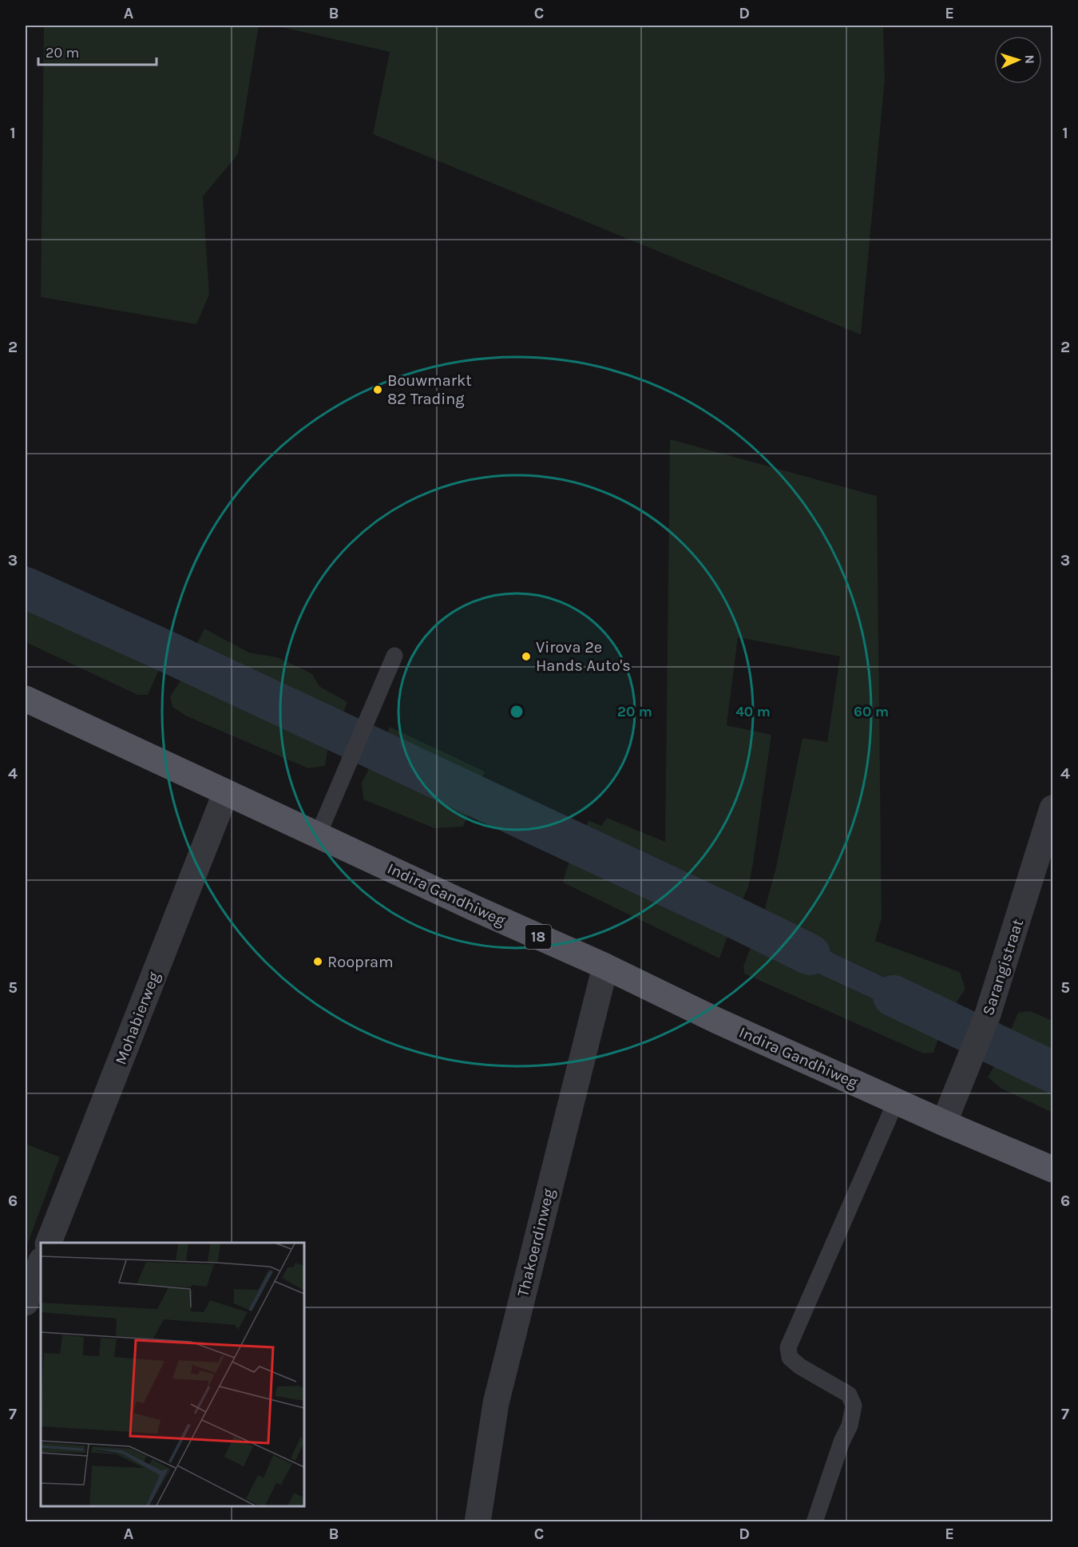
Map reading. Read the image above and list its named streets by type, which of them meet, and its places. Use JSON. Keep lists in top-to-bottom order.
{
  "streets": {
    "main road": ["Indira Gandhiweg", "18"],
    "street": ["Sarangistraat", "Mohabierweg", "Thakoerdinweg"]
  },
  "crossings": [
    ["Indira Gandhiweg", "Sarangistraat"],
    ["Indira Gandhiweg", "Mohabierweg"],
    ["Indira Gandhiweg", "Thakoerdinweg"]
  ],
  "places": ["Bouwmarkt 82 Trading", "Virova 2e Hands Auto's", "Roopram"],
  "scale_bar": "20 m",
  "north": "right",
  "grid": {
    "columns": [
      "A",
      "B",
      "C",
      "D",
      "E"
    ],
    "rows": [
      "1",
      "2",
      "3",
      "4",
      "5",
      "6",
      "7"
    ]
  },
  "rings": ["20 m", "40 m", "60 m"]
}
